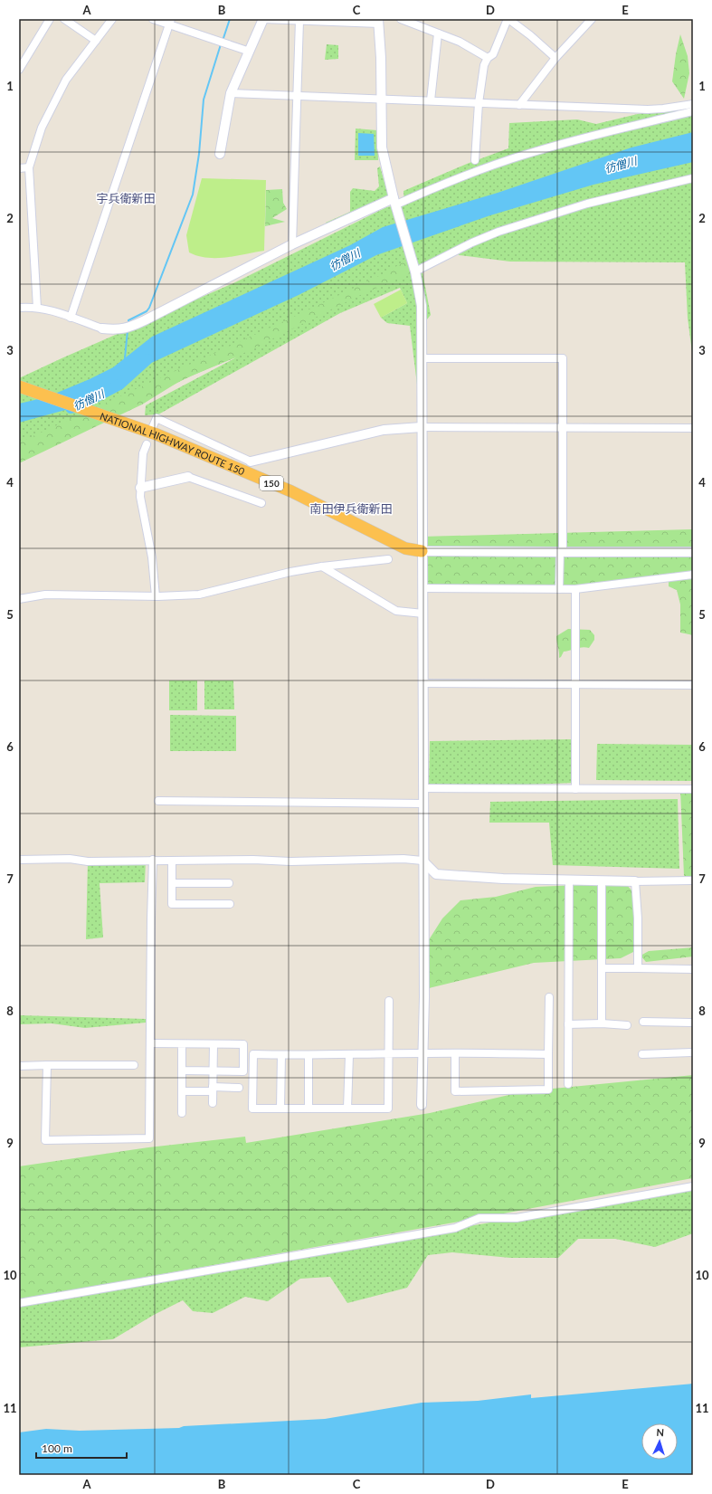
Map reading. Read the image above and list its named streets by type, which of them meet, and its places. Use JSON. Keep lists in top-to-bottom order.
{
  "streets": {
    "highway": ["NATIONAL HIGHWAY ROUTE 150", "150"]
  },
  "districts": ["宇兵衛新田", "南田伊兵衛新田"],
  "water": ["彷僧川"],
  "scale_bar": "100 m",
  "north": "top",
  "grid": {
    "columns": [
      "A",
      "B",
      "C",
      "D",
      "E"
    ],
    "rows": [
      "1",
      "2",
      "3",
      "4",
      "5",
      "6",
      "7",
      "8",
      "9",
      "10",
      "11"
    ]
  }
}
